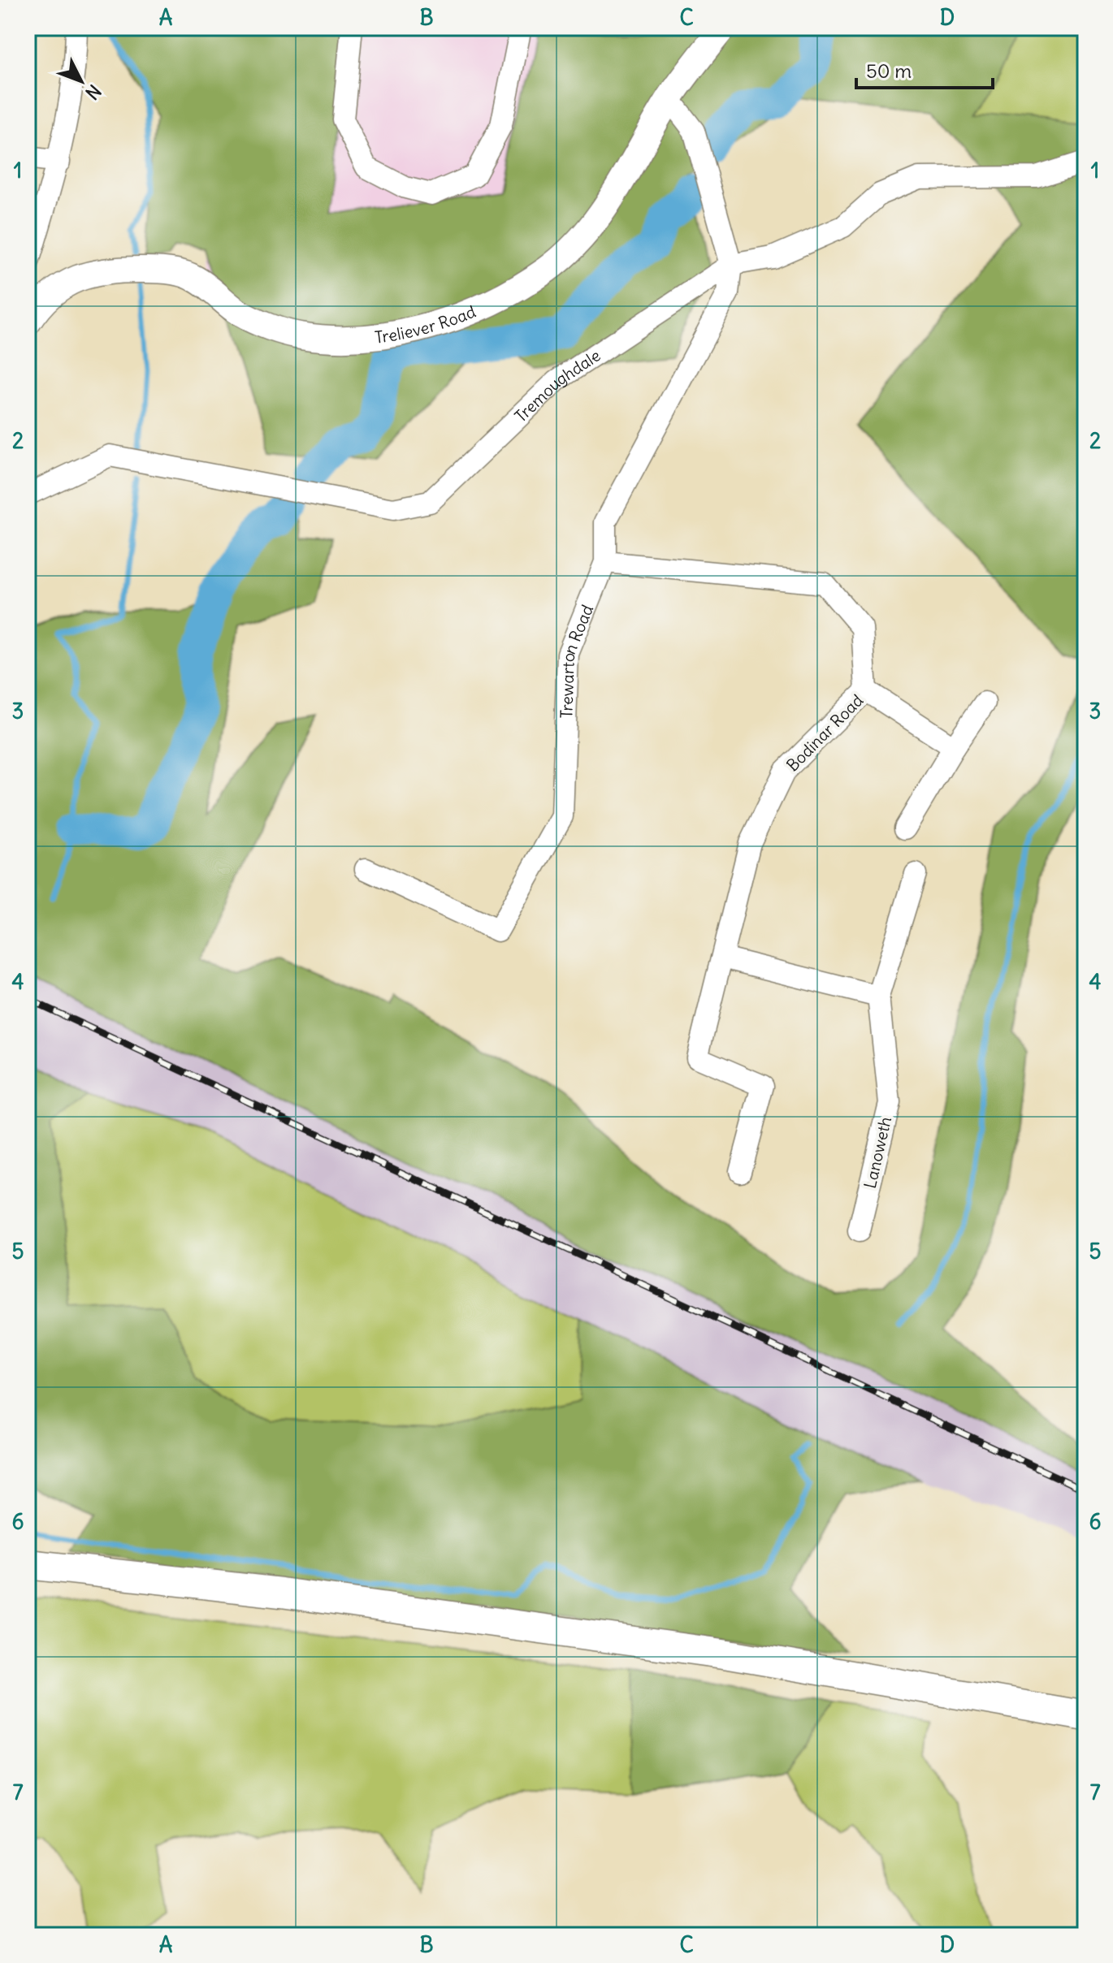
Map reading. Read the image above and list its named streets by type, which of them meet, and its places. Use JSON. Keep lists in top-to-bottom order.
{
  "streets": {
    "street": [
      "Treliever Road",
      "Tremoughdale",
      "Trewarton Road",
      "Bodinar Road",
      "Lanoweth"
    ]
  },
  "crossings": [
    ["Tremoughdale", "Trewarton Road"],
    ["Trewarton Road", "Bodinar Road"]
  ],
  "scale_bar": "50 m",
  "north": "bottom right",
  "grid": {
    "columns": [
      "A",
      "B",
      "C",
      "D"
    ],
    "rows": [
      "1",
      "2",
      "3",
      "4",
      "5",
      "6",
      "7"
    ]
  }
}
